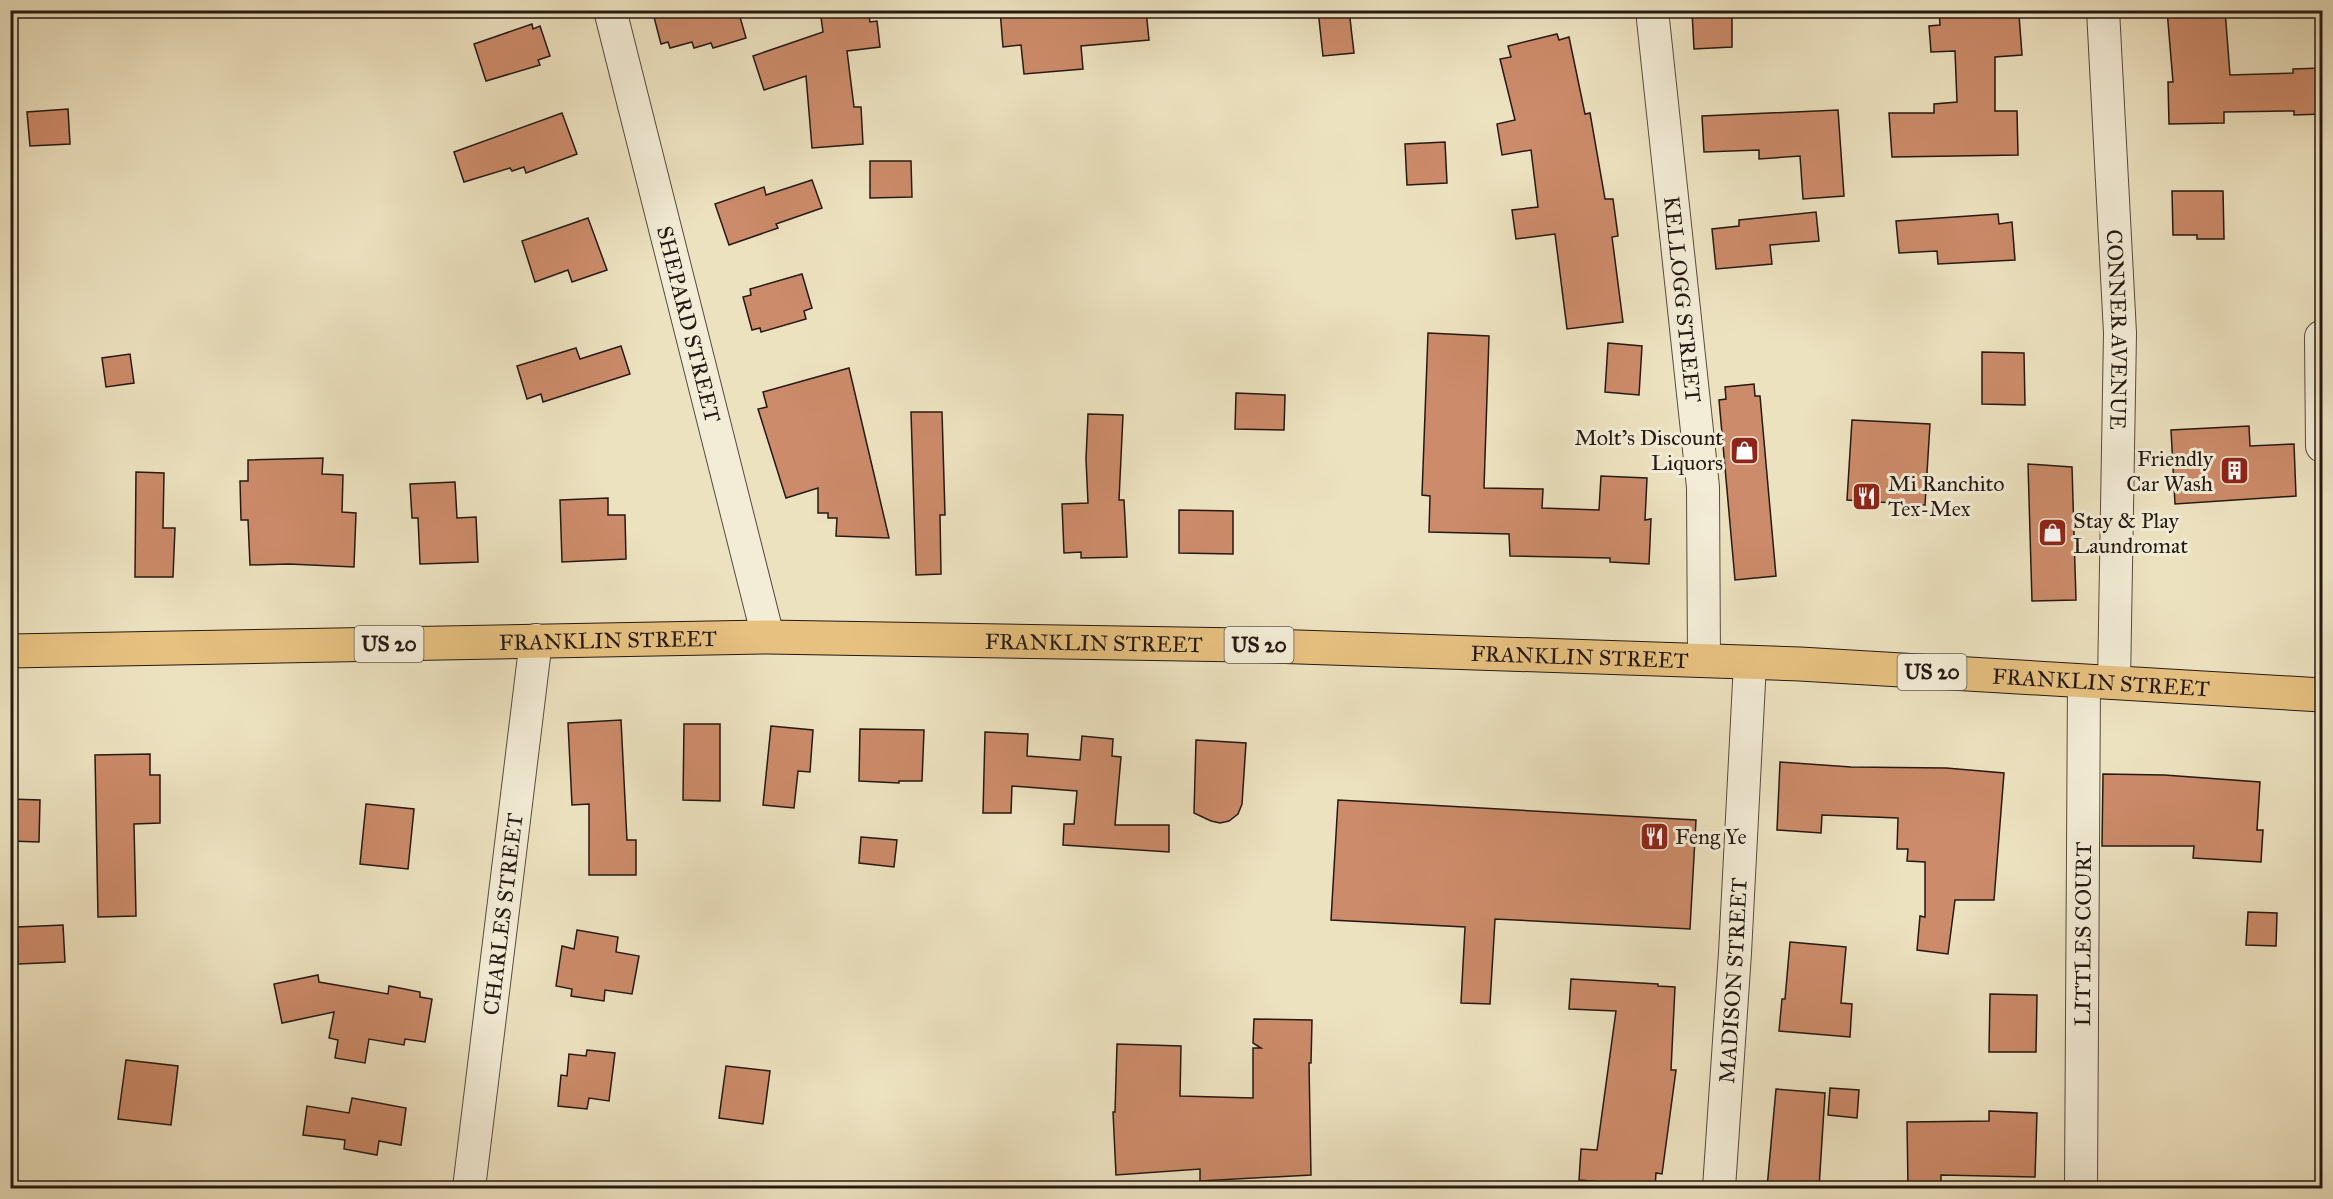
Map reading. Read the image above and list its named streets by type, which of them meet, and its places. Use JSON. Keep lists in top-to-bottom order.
{
  "streets": {
    "main road": ["FRANKLIN STREET", "US 20"],
    "street": [
      "KELLOGG STREET",
      "SHEPARD STREET",
      "CONNER AVENUE",
      "CHARLES STREET",
      "LITTLES COURT",
      "MADISON STREET"
    ]
  },
  "crossings": [
    ["KELLOGG STREET", "FRANKLIN STREET"],
    ["SHEPARD STREET", "FRANKLIN STREET"],
    ["CONNER AVENUE", "FRANKLIN STREET"],
    ["CONNER AVENUE", "LITTLES COURT"],
    ["FRANKLIN STREET", "CHARLES STREET"],
    ["FRANKLIN STREET", "LITTLES COURT"],
    ["FRANKLIN STREET", "MADISON STREET"]
  ],
  "places": {
    "shop": ["Molt's Discount Liquors", "Stay & Play Laundromat"],
    "building": ["Friendly Car Wash"],
    "restaurant": ["Mi Ranchito Tex-Mex", "Feng Ye"]
  }
}
